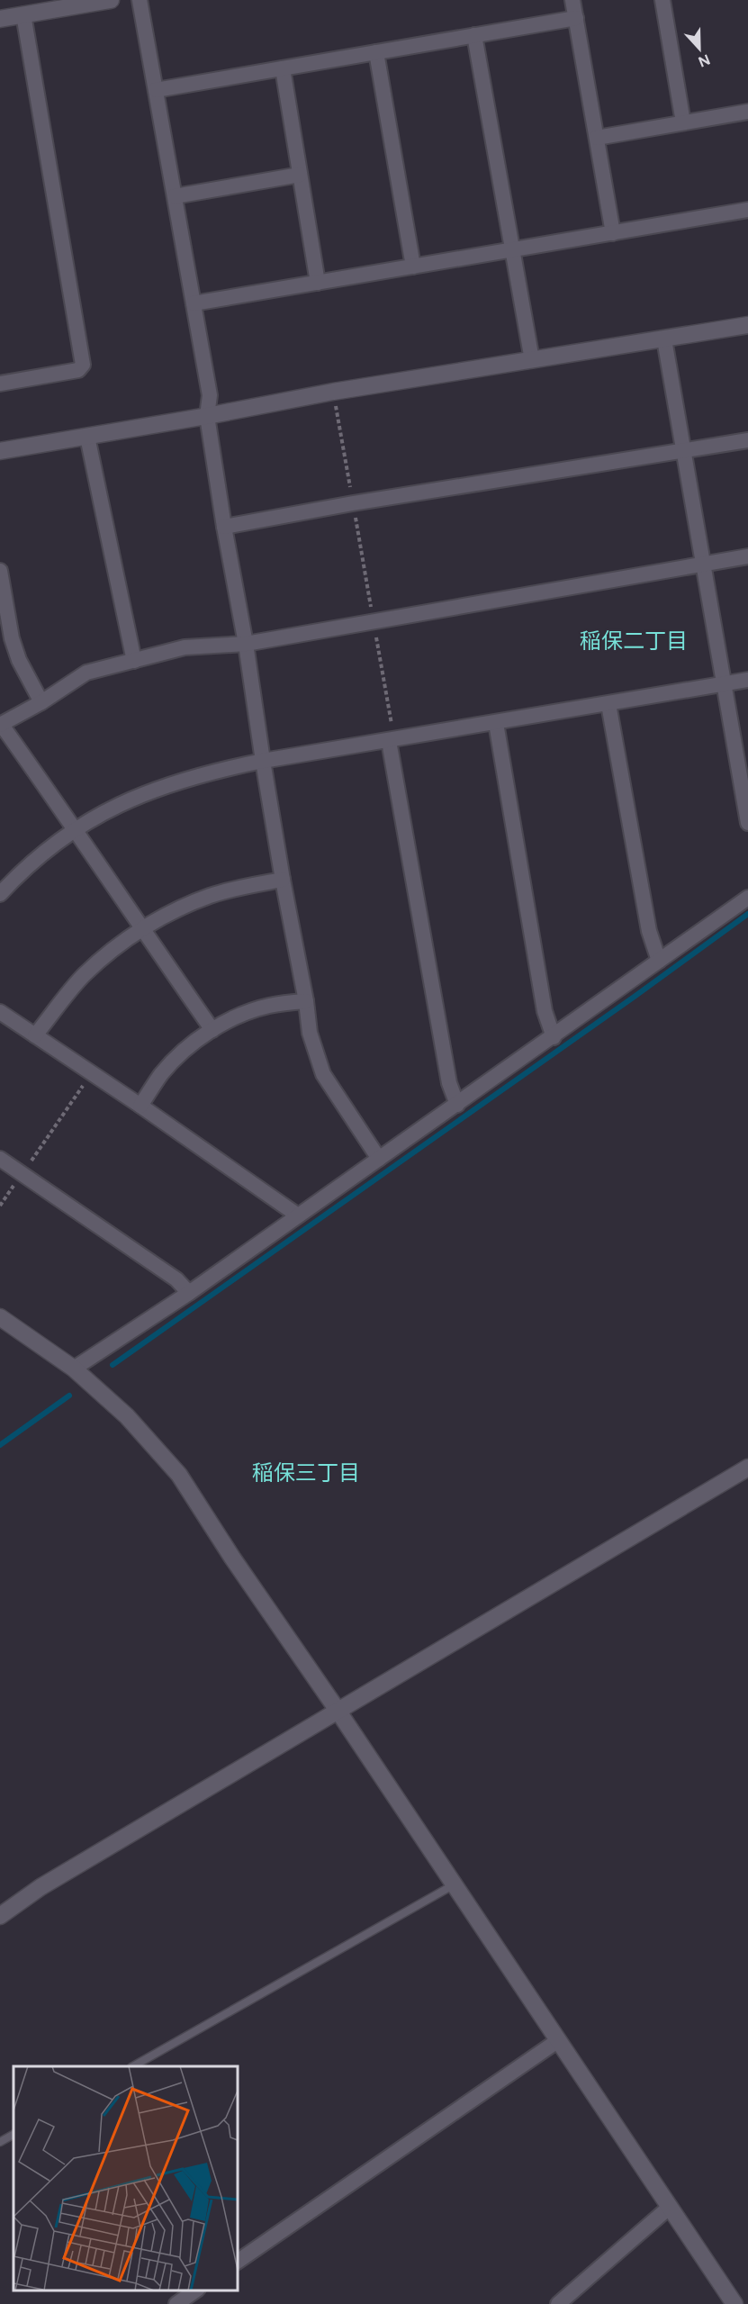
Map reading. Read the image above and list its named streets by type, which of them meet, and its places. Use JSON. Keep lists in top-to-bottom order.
{
  "districts": ["稲保二丁目", "稲保三丁目"],
  "north": "bottom"
}
